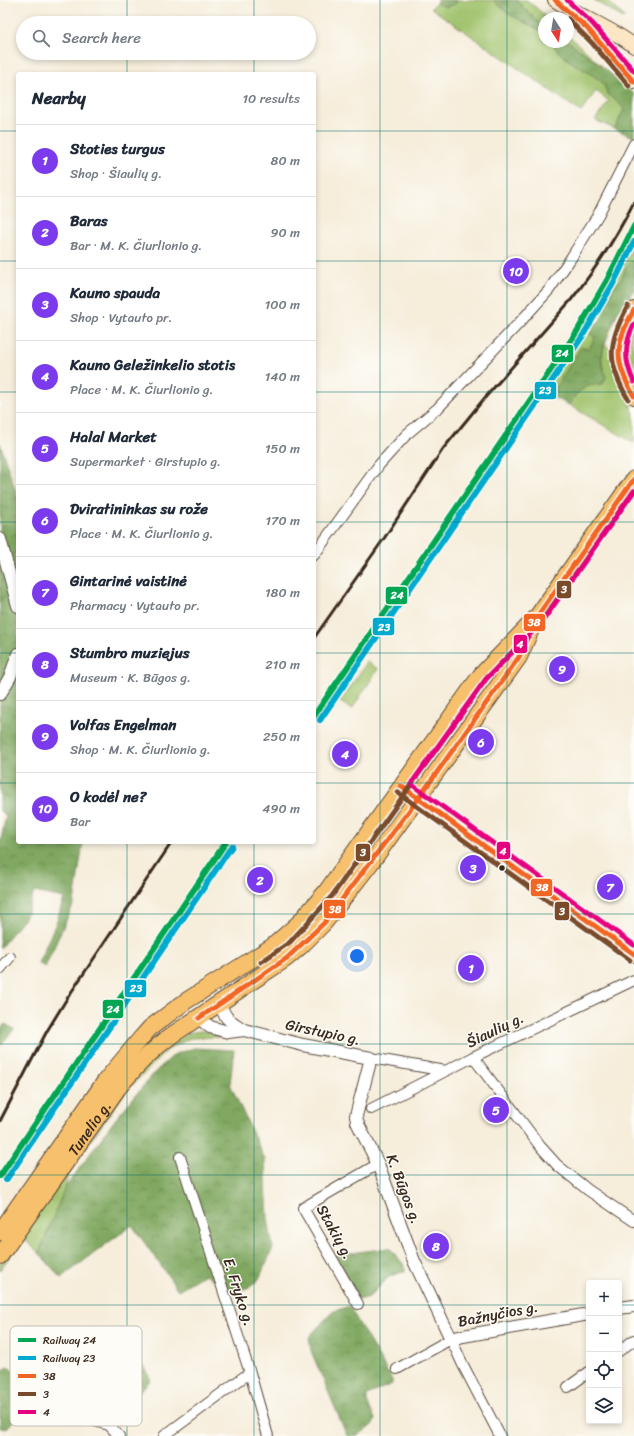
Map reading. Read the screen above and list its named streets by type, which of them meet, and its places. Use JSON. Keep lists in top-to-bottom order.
{
  "streets": {
    "main road": ["Tunelio g."],
    "street": [
      "Šiaulių g.",
      "Girstupio g.",
      "K. Būgos g.",
      "Stakių g.",
      "E. Fryko g.",
      "Bažnyčios g."
    ]
  },
  "crossings": [
    ["Šiaulių g.", "Girstupio g."],
    ["Girstupio g.", "Tunelio g."],
    ["Girstupio g.", "K. Būgos g."],
    ["K. Būgos g.", "Stakių g."],
    ["K. Būgos g.", "Bažnyčios g."]
  ],
  "lines": [
    "transit line 38",
    "transit line 4",
    "transit line 3",
    "rail line 24",
    "rail line 23"
  ],
  "legend": [
    "Railway 24",
    "Railway 23",
    "38",
    "3",
    "4"
  ],
  "north": "bottom",
  "page": {
    "search": "Search here",
    "heading": ["Nearby", "10 results"],
    "list": [
      {
        "mark": "1",
        "name": "Stoties turgus",
        "note": "Shop · Šiaulių g.",
        "value": "80 m"
      },
      {
        "mark": "2",
        "name": "Baras",
        "note": "Bar · M. K. Čiurlionio g.",
        "value": "90 m"
      },
      {
        "mark": "3",
        "name": "Kauno spauda",
        "note": "Shop · Vytauto pr.",
        "value": "100 m"
      },
      {
        "mark": "4",
        "name": "Kauno Geležinkelio stotis",
        "note": "Place · M. K. Čiurlionio g.",
        "value": "140 m"
      },
      {
        "mark": "5",
        "name": "Halal Market",
        "note": "Supermarket · Girstupio g.",
        "value": "150 m"
      },
      {
        "mark": "6",
        "name": "Dviratininkas su rože",
        "note": "Place · M. K. Čiurlionio g.",
        "value": "170 m"
      },
      {
        "mark": "7",
        "name": "Gintarinė vaistinė",
        "note": "Pharmacy · Vytauto pr.",
        "value": "180 m"
      },
      {
        "mark": "8",
        "name": "Stumbro muziejus",
        "note": "Museum · K. Būgos g.",
        "value": "210 m"
      },
      {
        "mark": "9",
        "name": "Volfas Engelman",
        "note": "Shop · M. K. Čiurlionio g.",
        "value": "250 m"
      },
      {
        "mark": "10",
        "name": "O kodėl ne?",
        "note": "Bar",
        "value": "490 m"
      }
    ],
    "pins": [
      "10",
      "9",
      "6",
      "4",
      "3",
      "2",
      "7",
      "1",
      "5",
      "8"
    ],
    "map_buttons": ["+", "−"]
  }
}
